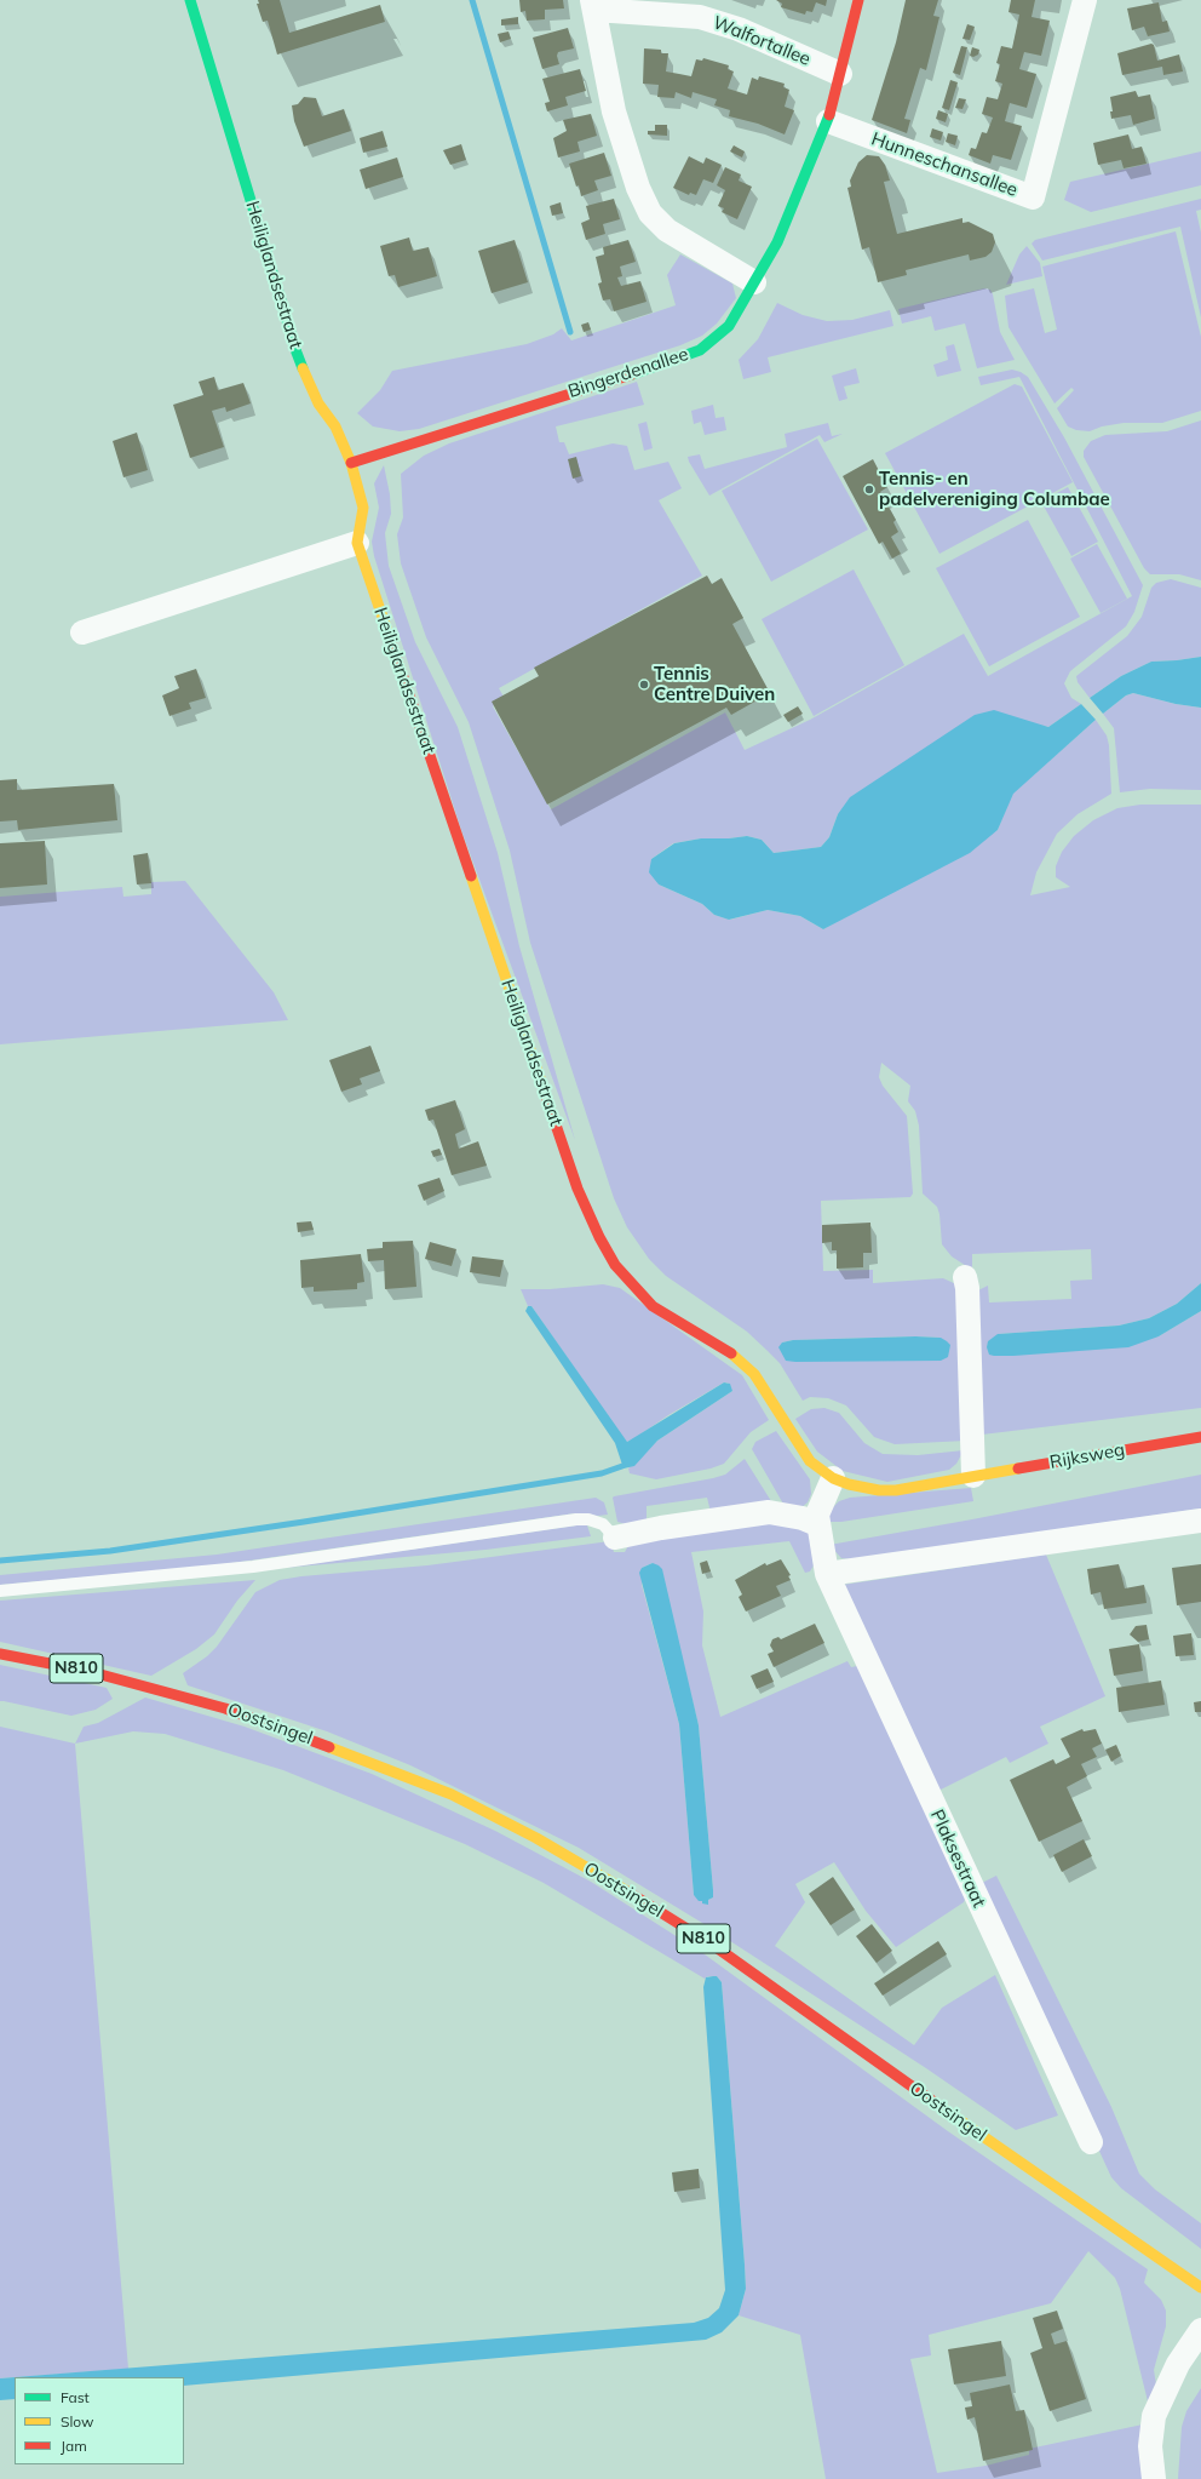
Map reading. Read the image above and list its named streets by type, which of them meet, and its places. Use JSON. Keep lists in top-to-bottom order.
{
  "streets": {
    "street": [
      "Walfortallee",
      "Hunneschansallee",
      "Heiliglandsestraat",
      "Bingerdenallee",
      "Rijksweg",
      "N810",
      "Oostsingel",
      "Plaksestraat"
    ]
  },
  "crossings": [
    ["Walfortallee", "Bingerdenallee"],
    ["Hunneschansallee", "Bingerdenallee"],
    ["Heiliglandsestraat", "Bingerdenallee"],
    ["Heiliglandsestraat", "Rijksweg"],
    ["Heiliglandsestraat", "Plaksestraat"],
    ["Rijksweg", "Plaksestraat"]
  ],
  "places": ["Tennis- en padelvereniging Columbae", "Tennis Centre Duiven"],
  "legend": ["Fast", "Slow", "Jam"]
}
